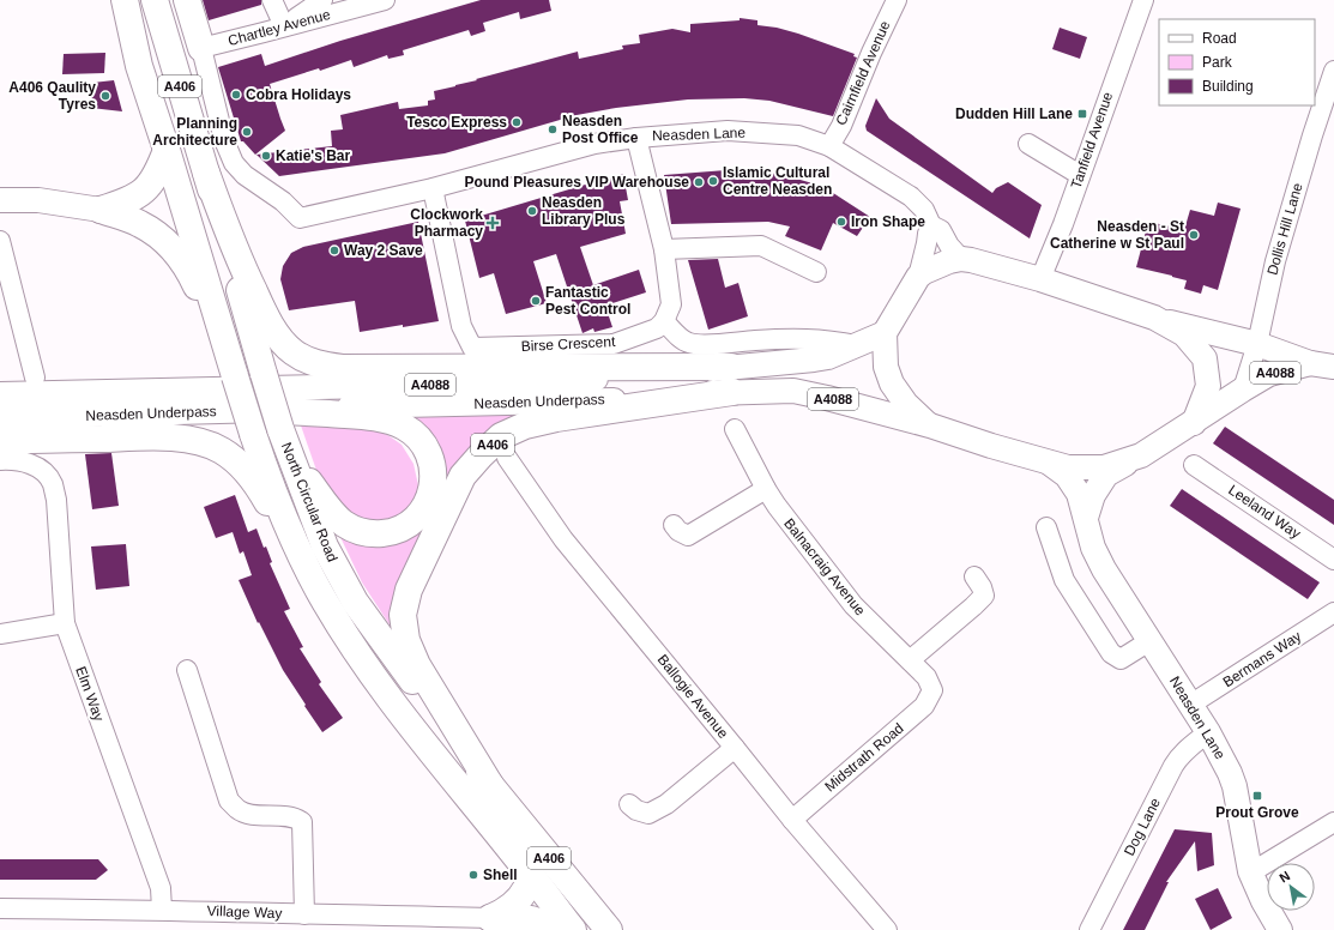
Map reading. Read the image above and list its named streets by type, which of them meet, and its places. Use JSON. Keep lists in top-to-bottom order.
{
  "streets": {
    "highway": ["A406", "North Circular Road"],
    "main road": ["Neasden Lane", "A4088", "Neasden Underpass"],
    "street": [
      "Chartley Avenue",
      "Cairnfield Avenue",
      "Tanfield Avenue",
      "Dollis Hill Lane",
      "Birse Crescent",
      "Leeland Way",
      "Balnacraig Avenue",
      "Bermans Way",
      "Elm Way",
      "Ballogie Avenue",
      "Midstrath Road",
      "Dog Lane",
      "Village Way"
    ]
  },
  "crossings": [
    ["Chartley Avenue", "Neasden Lane"],
    ["Cairnfield Avenue", "Neasden Lane"],
    ["A406", "Neasden Underpass"],
    ["A406", "North Circular Road"],
    ["Neasden Lane", "Birse Crescent"],
    ["Neasden Lane", "A4088"],
    ["Neasden Lane", "Bermans Way"],
    ["Neasden Lane", "Dog Lane"],
    ["Tanfield Avenue", "A4088"],
    ["Dollis Hill Lane", "A4088"],
    ["A4088", "Neasden Underpass"],
    ["Neasden Underpass", "North Circular Road"],
    ["Balnacraig Avenue", "Midstrath Road"],
    ["Elm Way", "Village Way"],
    ["Ballogie Avenue", "Midstrath Road"]
  ],
  "places": {
    "other": [
      "Cobra Holidays",
      "A406 Qaulity Tyres",
      "Tesco Express",
      "Neasden Post Office",
      "Planning Architecture",
      "Katie's Bar",
      "Islamic Cultural Centre Neasden",
      "Pound Pleasures VIP Warehouse",
      "Neasden Library Plus",
      "Iron Shape",
      "Neasden - St Catherine w St Paul",
      "Way 2 Save",
      "Fantastic Pest Control",
      "Shell"
    ],
    "transit": ["Dudden Hill Lane", "Prout Grove"],
    "health": ["Clockwork Pharmacy"]
  },
  "legend": ["Road", "Park", "Building"],
  "north": "top left"
}
